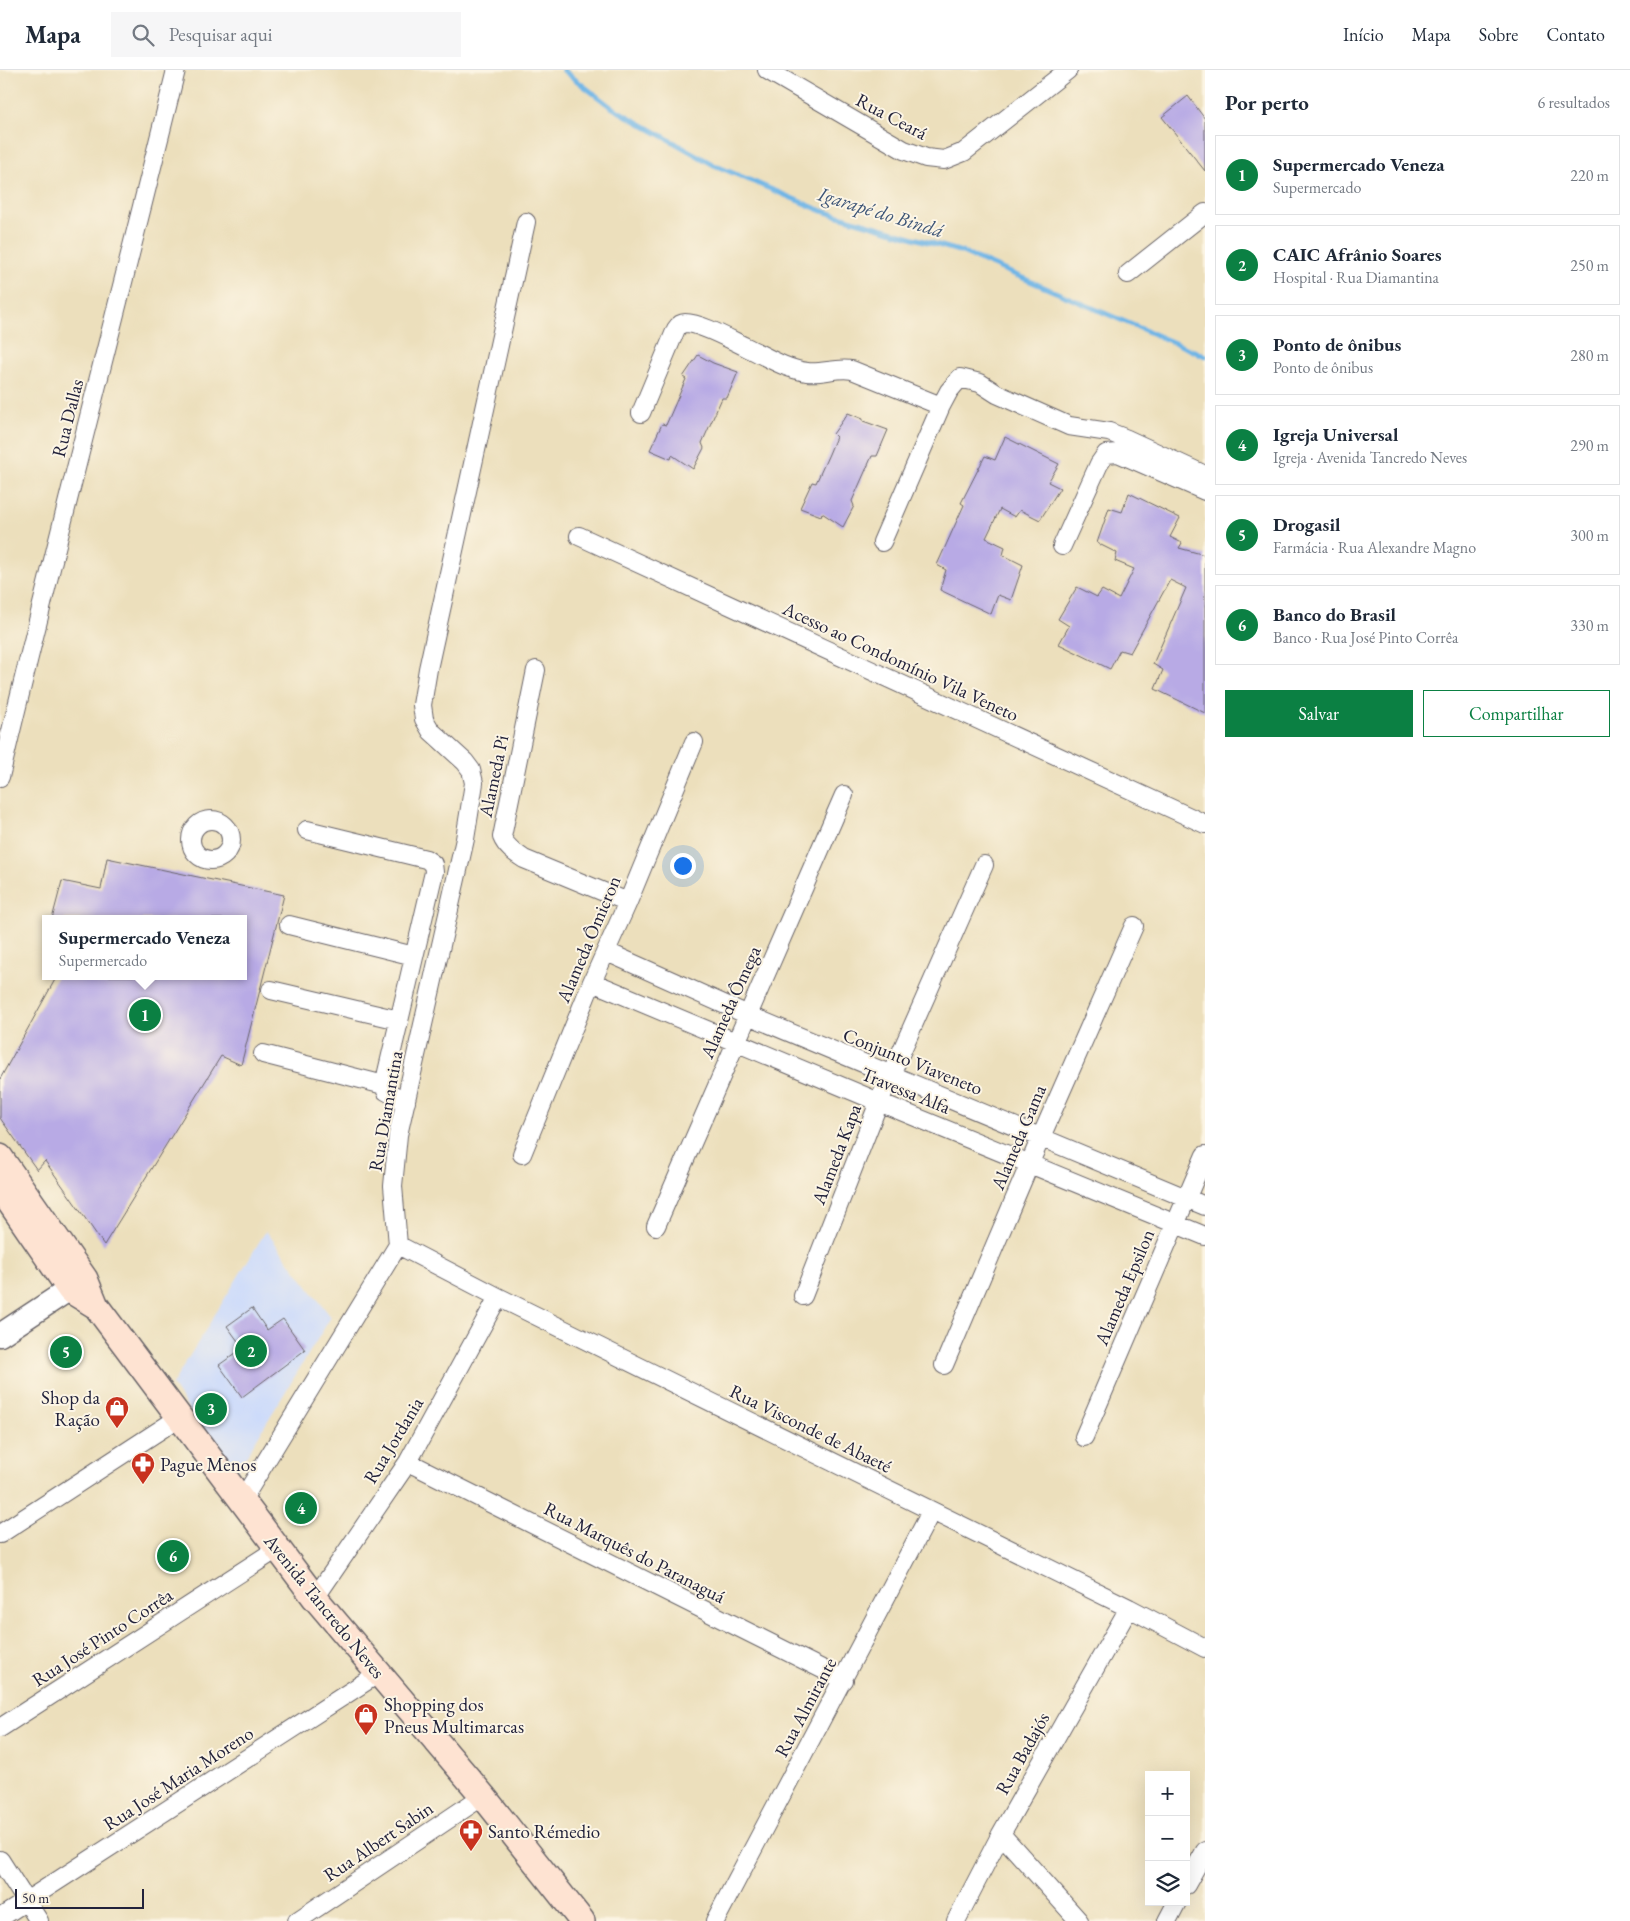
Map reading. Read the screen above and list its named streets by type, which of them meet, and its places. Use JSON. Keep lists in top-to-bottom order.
{
  "streets": {
    "main road": ["Avenida Tancredo Neves"],
    "street": [
      "Rua Ceará",
      "Rua Dallas",
      "Acesso ao Condomínio Vila Veneto",
      "Alameda Pi",
      "Alameda Ômicron",
      "Alameda Ômega",
      "Conjunto Viaveneto",
      "Travessa Alfa",
      "Rua Diamantina",
      "Alameda Gama",
      "Alameda Kapa",
      "Alameda Epsilon",
      "Rua Visconde de Abaeté",
      "Rua Jordania",
      "Rua Marquês do Paranaguá",
      "Rua José Pinto Corrêa",
      "Rua Almirante",
      "Rua Badajós",
      "Rua José Maria Moreno",
      "Rua Albert Sabin"
    ]
  },
  "crossings": [
    ["Alameda Pi", "Alameda Ômicron"],
    ["Alameda Ômicron", "Conjunto Viaveneto"],
    ["Alameda Ômicron", "Travessa Alfa"],
    ["Alameda Ômega", "Conjunto Viaveneto"],
    ["Alameda Ômega", "Travessa Alfa"],
    ["Conjunto Viaveneto", "Alameda Gama"],
    ["Conjunto Viaveneto", "Alameda Kapa"],
    ["Conjunto Viaveneto", "Alameda Epsilon"],
    ["Travessa Alfa", "Alameda Gama"],
    ["Travessa Alfa", "Alameda Kapa"],
    ["Travessa Alfa", "Alameda Epsilon"],
    ["Rua Diamantina", "Rua Visconde de Abaeté"],
    ["Rua Visconde de Abaeté", "Rua Jordania"],
    ["Rua Visconde de Abaeté", "Rua Almirante"],
    ["Rua Visconde de Abaeté", "Rua Badajós"],
    ["Rua Jordania", "Rua Marquês do Paranaguá"],
    ["Rua Jordania", "Avenida Tancredo Neves"],
    ["Rua Marquês do Paranaguá", "Rua Almirante"],
    ["Avenida Tancredo Neves", "Rua José Pinto Corrêa"],
    ["Avenida Tancredo Neves", "Rua José Maria Moreno"],
    ["Avenida Tancredo Neves", "Rua Albert Sabin"]
  ],
  "water": ["Igarapé do Bindá"],
  "places": {
    "shop": ["Shop da Ração", "Shopping dos Pneus Multimarcas"],
    "pharmacy": ["Pague Menos", "Santo Rémedio"]
  },
  "scale_bar": "50 m",
  "page": {
    "header": "Mapa",
    "search": "Pesquisar aqui",
    "nav": [
      "Início",
      "Mapa",
      "Sobre",
      "Contato"
    ],
    "heading": ["Por perto", "6 resultados"],
    "list": [
      {
        "mark": "1",
        "name": "Supermercado Veneza",
        "note": "Supermercado",
        "value": "220 m"
      },
      {
        "mark": "2",
        "name": "CAIC Afrânio Soares",
        "note": "Hospital · Rua Diamantina",
        "value": "250 m"
      },
      {
        "mark": "3",
        "name": "Ponto de ônibus",
        "note": "Ponto de ônibus",
        "value": "280 m"
      },
      {
        "mark": "4",
        "name": "Igreja Universal",
        "note": "Igreja · Avenida Tancredo Neves",
        "value": "290 m"
      },
      {
        "mark": "5",
        "name": "Drogasil",
        "note": "Farmácia · Rua Alexandre Magno",
        "value": "300 m"
      },
      {
        "mark": "6",
        "name": "Banco do Brasil",
        "note": "Banco · Rua José Pinto Corrêa",
        "value": "330 m"
      }
    ],
    "buttons": ["Salvar", "Compartilhar"],
    "popup": ["Supermercado Veneza", "Supermercado"],
    "pins": [
      "1",
      "2",
      "5",
      "3",
      "4",
      "6"
    ],
    "map_buttons": ["+", "−"],
    "scale": "50 m"
  }
}
